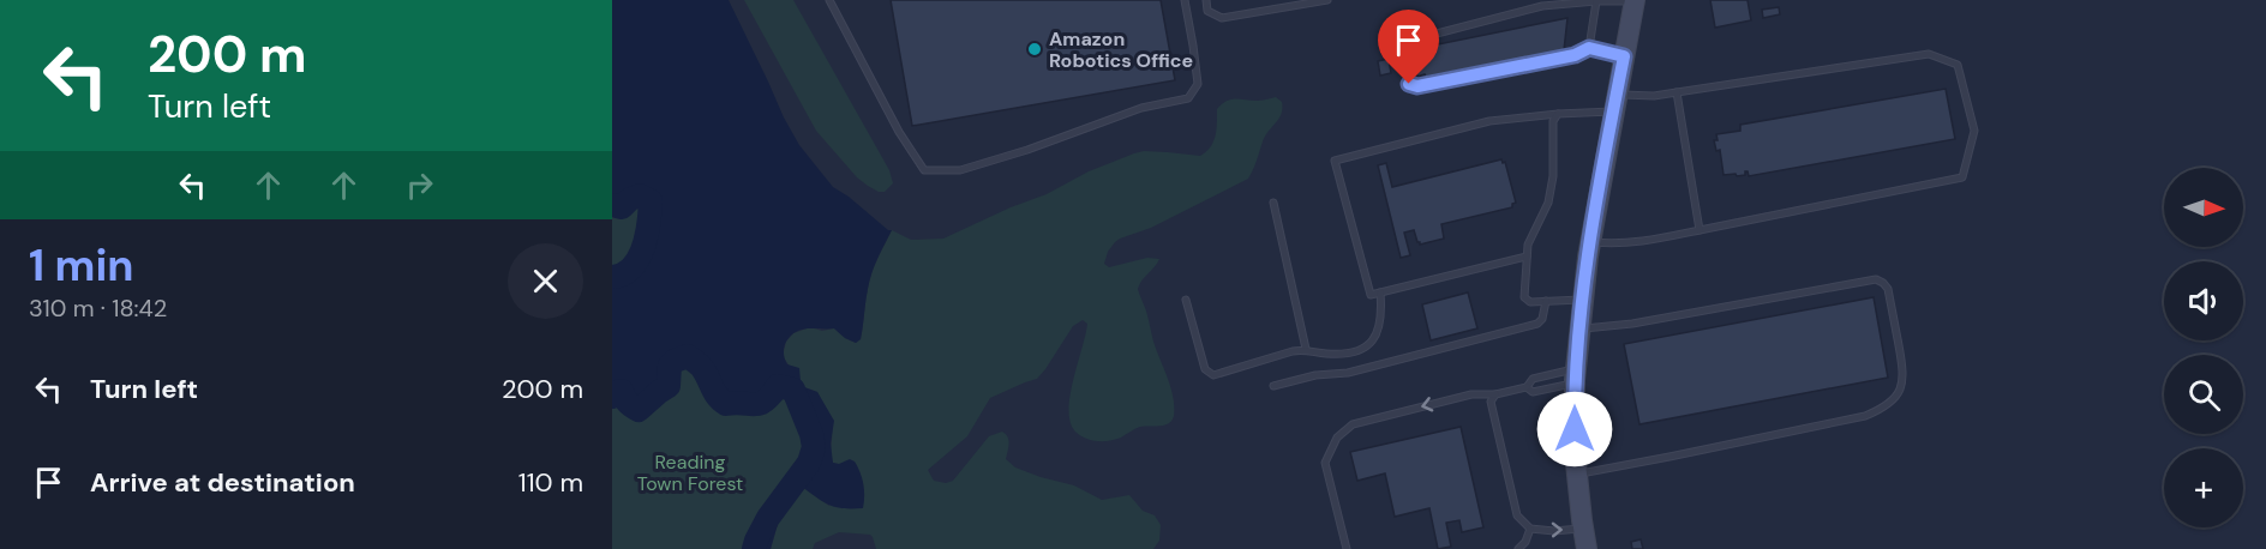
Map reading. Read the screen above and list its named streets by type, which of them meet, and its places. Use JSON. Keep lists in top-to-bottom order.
{
  "parks": ["Reading Town Forest"],
  "places": ["Amazon Robotics Office"],
  "north": "right",
  "page": {
    "turn": ["200 m", "Turn left"],
    "map_buttons": "+",
    "heading": ["1 min", "310 m · 18:42"],
    "list": [
      {
        "name": "Turn left",
        "value": "200 m"
      },
      {
        "name": "Arrive at destination",
        "value": "110 m"
      }
    ]
  }
}
